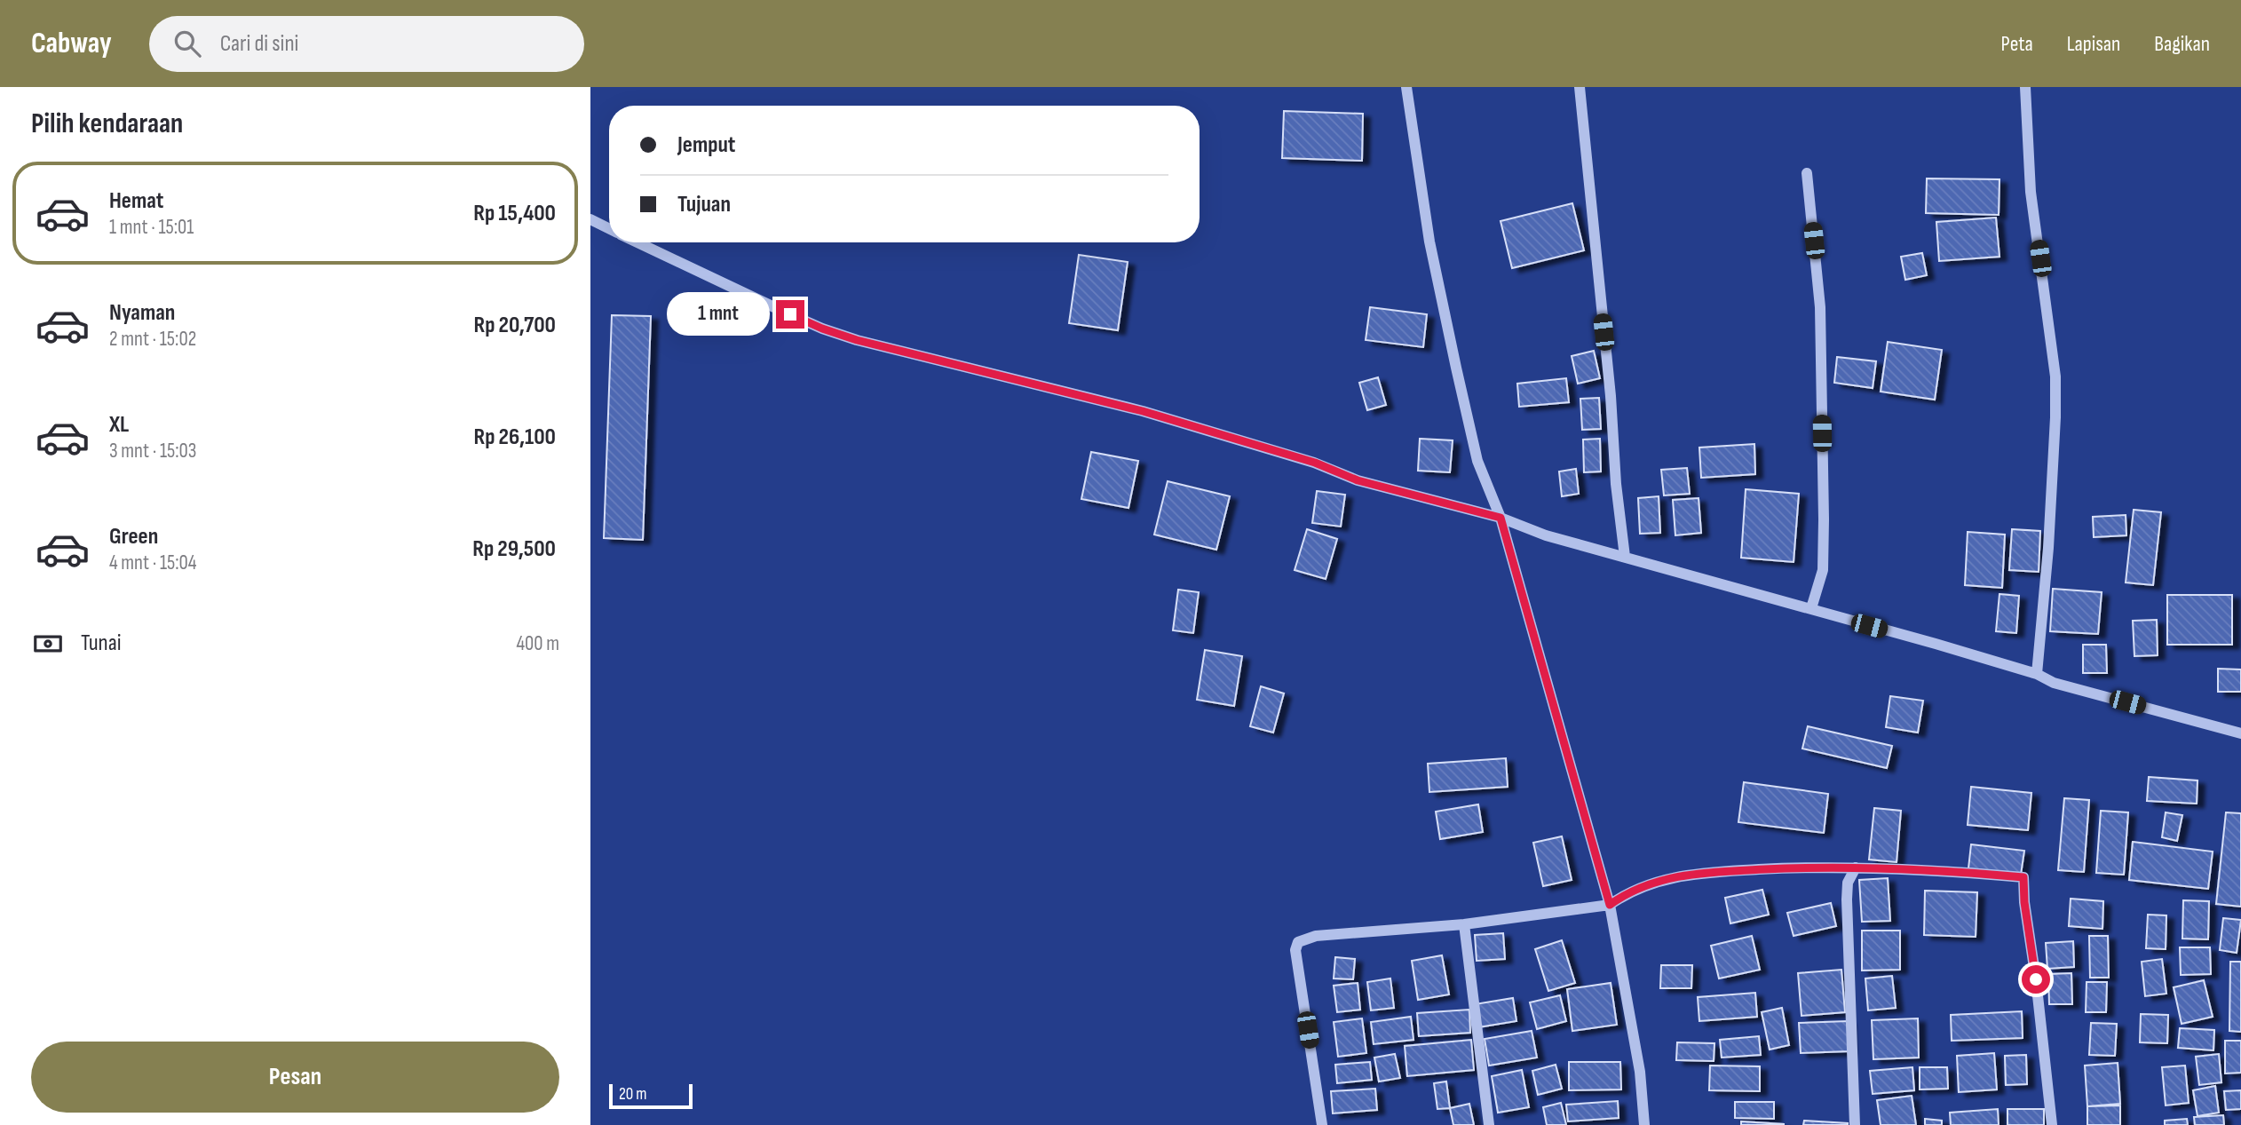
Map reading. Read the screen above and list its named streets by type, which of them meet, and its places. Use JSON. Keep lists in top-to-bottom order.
{
  "scale_bar": "20 m",
  "page": {
    "header": "Cabway",
    "search": "Cari di sini",
    "nav": ["Peta", "Lapisan", "Bagikan"],
    "heading": "Pilih kendaraan",
    "banner": ["Jemput", "Tujuan"],
    "list": [
      {
        "name": "Hemat",
        "note": "1 mnt · 15:01",
        "value": "Rp 15,400"
      },
      {
        "name": "Nyaman",
        "note": "2 mnt · 15:02",
        "value": "Rp 20,700"
      },
      {
        "name": "XL",
        "note": "3 mnt · 15:03",
        "value": "Rp 26,100"
      },
      {
        "name": "Green",
        "note": "4 mnt · 15:04",
        "value": "Rp 29,500"
      }
    ],
    "bubble": "1 mnt",
    "pay": ["Tunai", "400 m"],
    "buttons": "Pesan",
    "scale": "20 m"
  }
}
